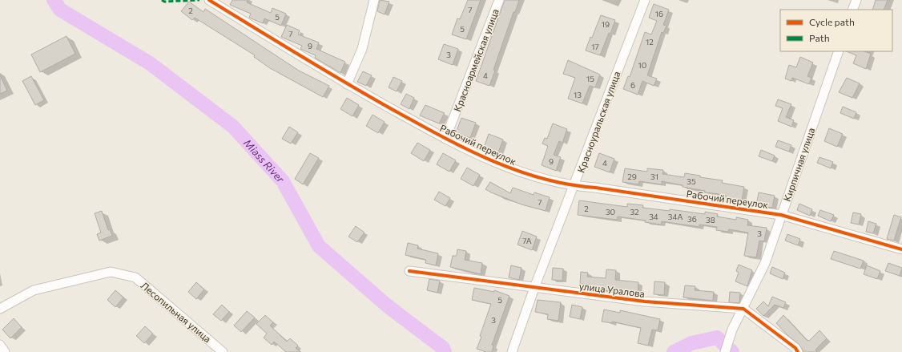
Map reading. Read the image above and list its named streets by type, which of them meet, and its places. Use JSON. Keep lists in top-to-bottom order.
{
  "streets": {
    "street": [
      "Красноармейская улица",
      "Красноуральская улица",
      "Рабочий переулок",
      "Кирпичная улица",
      "улица Уралова",
      "Лесопильная улица"
    ]
  },
  "crossings": [
    ["Красноармейская улица", "Рабочий переулок"],
    ["Красноуральская улица", "Рабочий переулок"],
    ["Красноуральская улица", "улица Уралова"],
    ["Рабочий переулок", "Кирпичная улица"],
    ["Кирпичная улица", "улица Уралова"]
  ],
  "water": ["Miass River"],
  "house_numbers": [
    "7",
    "2",
    "16",
    "5",
    "19",
    "5",
    "7",
    "12",
    "9",
    "17",
    "3",
    "10",
    "4",
    "15",
    "6",
    "13",
    "9",
    "4",
    "29",
    "31",
    "35",
    "7",
    "2",
    "30",
    "32",
    "34",
    "34А",
    "36",
    "38",
    "3",
    "7А",
    "5",
    "3"
  ],
  "legend": ["Cycle path", "Path"]
}
